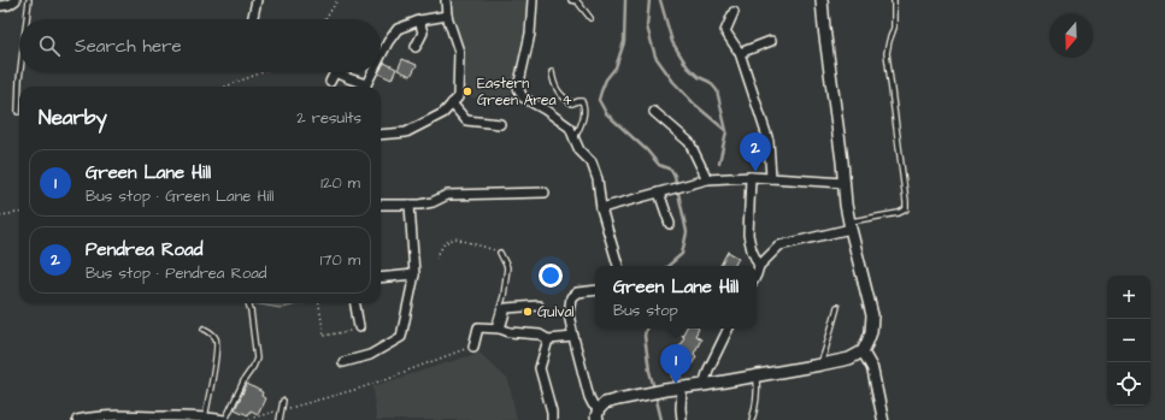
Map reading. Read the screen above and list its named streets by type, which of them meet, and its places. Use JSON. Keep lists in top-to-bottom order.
{
  "places": ["Eastern Green Area 4", "Gulval"],
  "north": "bottom",
  "page": {
    "search": "Search here",
    "heading": ["Nearby", "2 results"],
    "pins": ["2", "1"],
    "list": [
      {
        "mark": "1",
        "name": "Green Lane Hill",
        "note": "Bus stop · Green Lane Hill",
        "value": "120 m"
      },
      {
        "mark": "2",
        "name": "Pendrea Road",
        "note": "Bus stop · Pendrea Road",
        "value": "170 m"
      }
    ],
    "popup": ["Green Lane Hill", "Bus stop"],
    "map_buttons": ["+", "−"]
  }
}
